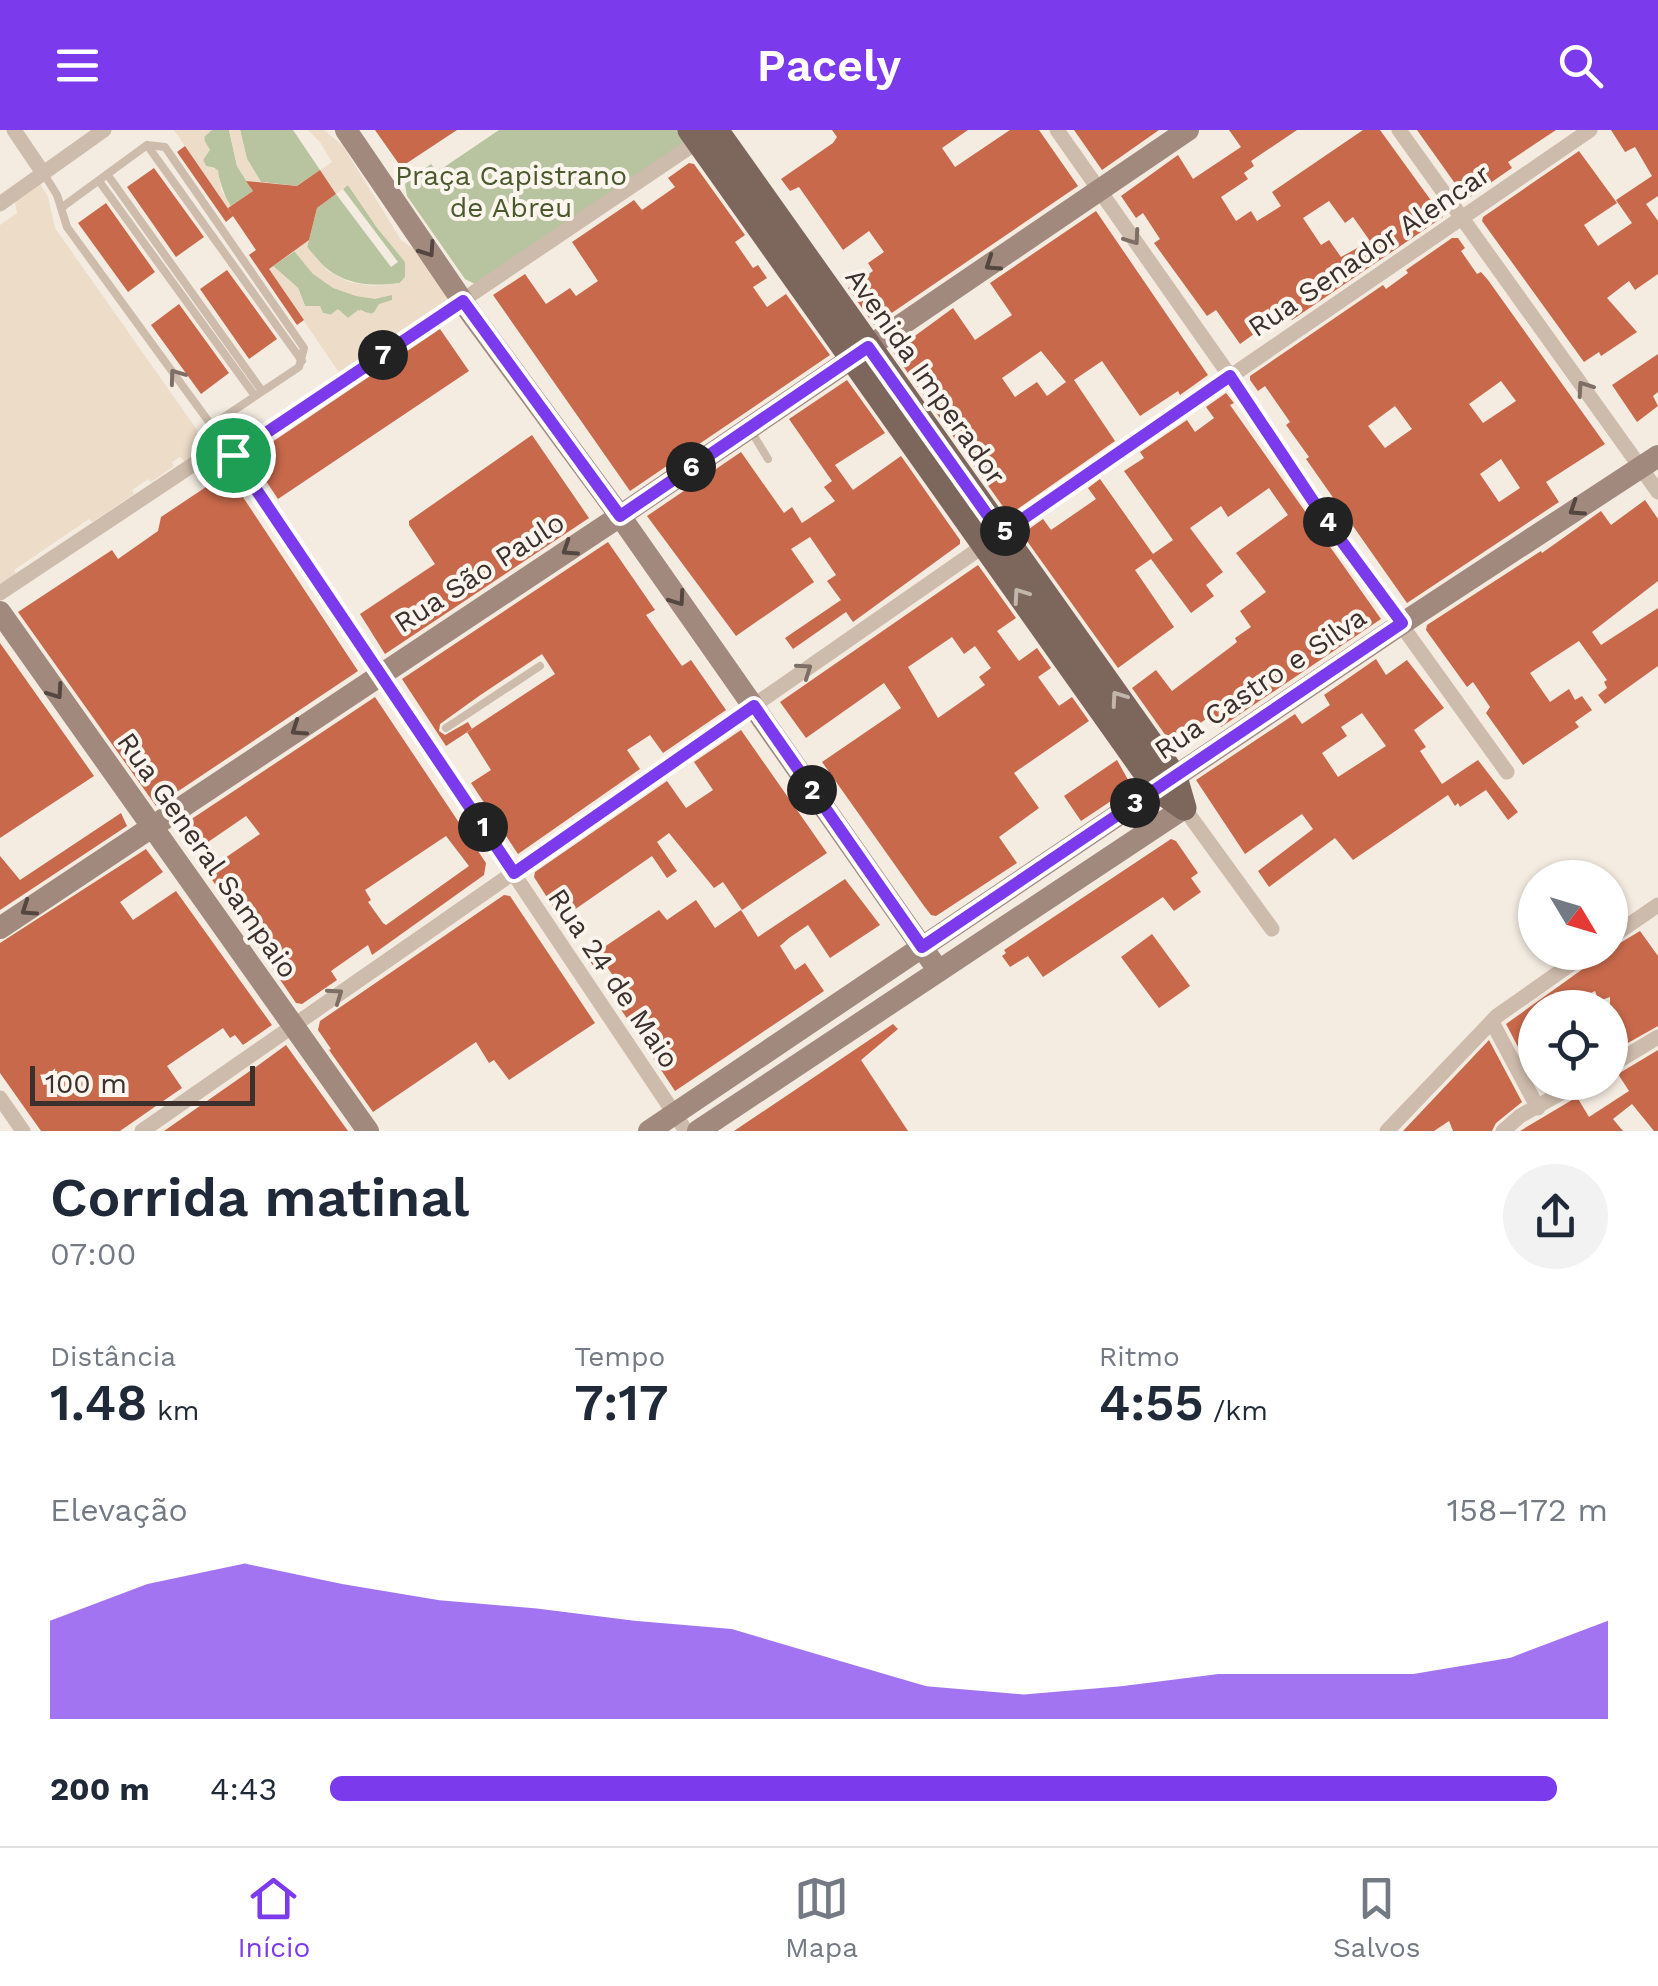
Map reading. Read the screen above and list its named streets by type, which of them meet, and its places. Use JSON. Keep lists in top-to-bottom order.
{
  "streets": {
    "main road": ["Avenida Imperador"],
    "street": [
      "Rua Senador Alencar",
      "Rua São Paulo",
      "Rua Castro e Silva",
      "Rua General Sampaio",
      "Rua 24 de Maio"
    ]
  },
  "crossings": [
    ["Rua Senador Alencar", "Avenida Imperador"],
    ["Rua Senador Alencar", "Rua General Sampaio"],
    ["Rua Senador Alencar", "Rua 24 de Maio"],
    ["Avenida Imperador", "Rua São Paulo"],
    ["Avenida Imperador", "Rua Castro e Silva"],
    ["Rua São Paulo", "Rua General Sampaio"],
    ["Rua São Paulo", "Rua 24 de Maio"],
    ["Rua Castro e Silva", "Rua 24 de Maio"]
  ],
  "one_way": ["Rua São Paulo", "Rua General Sampaio"],
  "parks": ["Praça Capistrano de Abreu"],
  "scale_bar": "100 m",
  "north": "bottom right",
  "page": {
    "header": "Pacely",
    "pins": [
      "7",
      "6",
      "4",
      "5",
      "2",
      "3",
      "1"
    ],
    "scale": "100 m",
    "heading": ["Corrida matinal", "07:00"],
    "stats": [
      ["Distância", "1.48 km"],
      ["Tempo", "7:17"],
      ["Ritmo", "4:55 /km"]
    ],
    "chart": ["Elevação", "158–172 m"],
    "list": [
      {
        "name": "200 m",
        "note": "4:43"
      }
    ],
    "tabs": ["Início", "Mapa", "Salvos"]
  }
}
